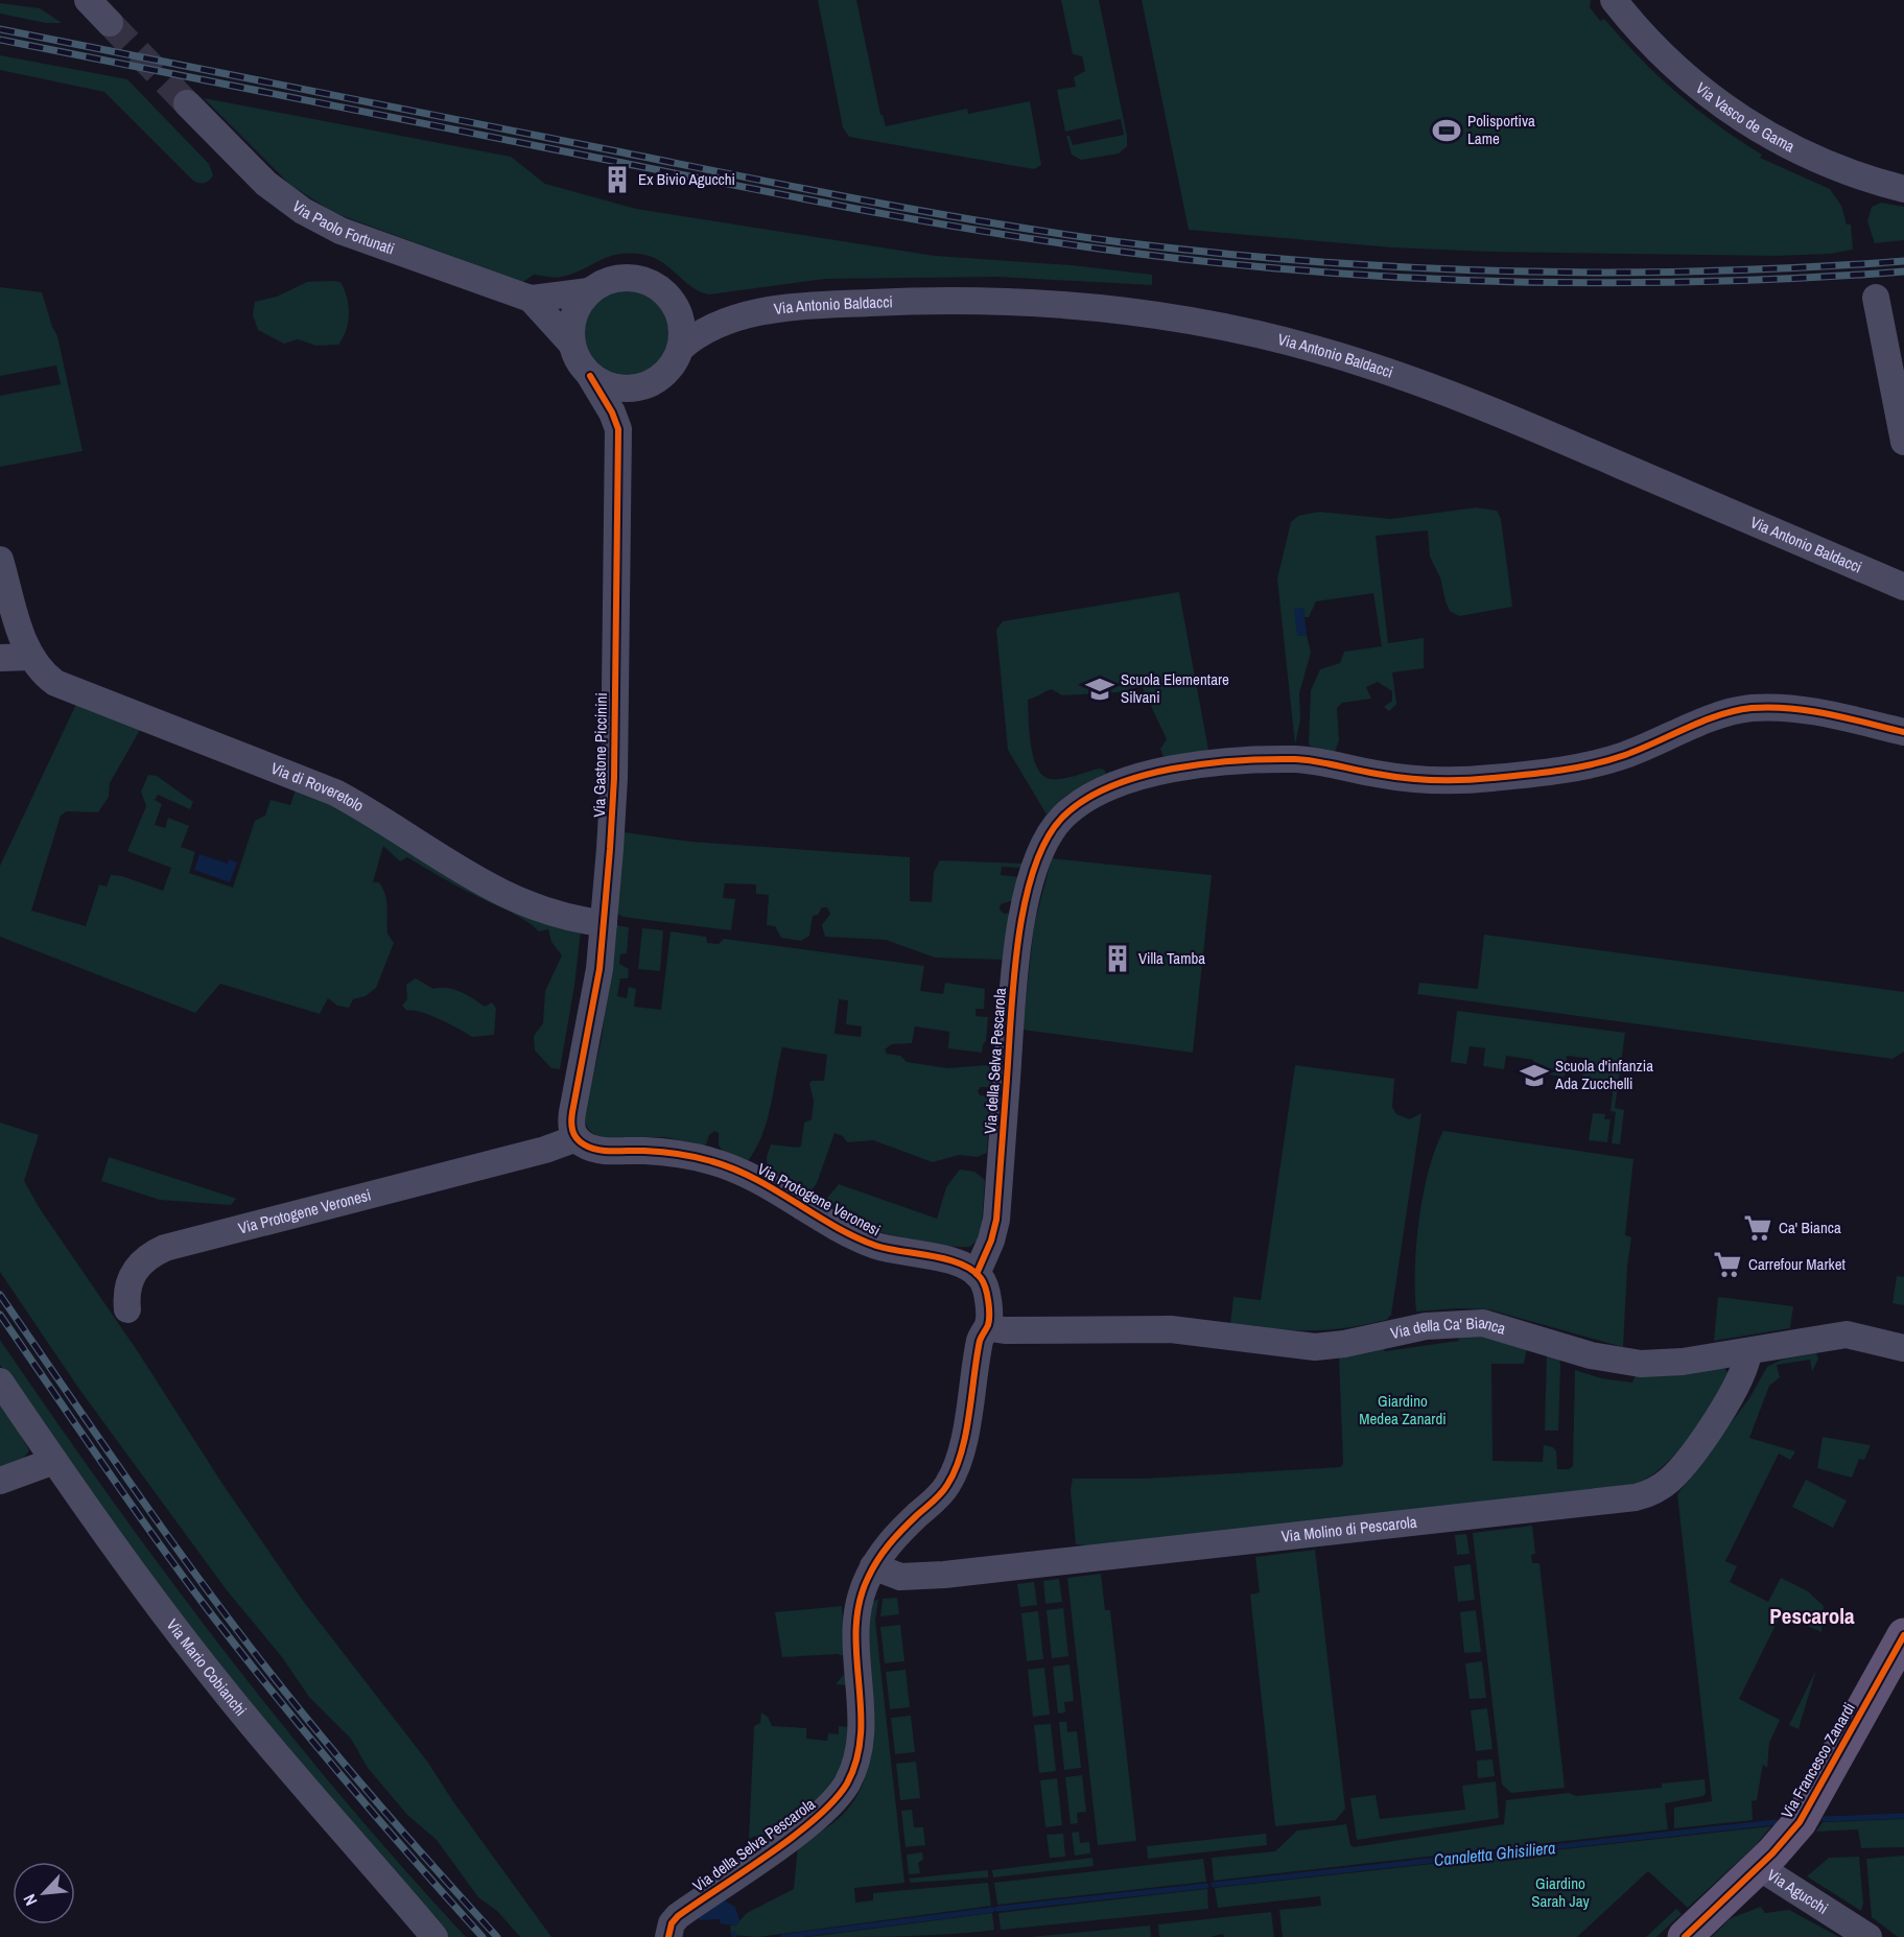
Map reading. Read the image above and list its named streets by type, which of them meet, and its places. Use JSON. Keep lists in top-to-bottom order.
{
  "streets": {
    "main road": ["Via Francesco Zanardi"],
    "street": [
      "Via Vasco de Gama",
      "Via Paolo Fortunati",
      "Via Antonio Baldacci",
      "Via Gastone Piccinini",
      "Via di Roveretolo",
      "Via della Selva Pescarola",
      "Via Protogene Veronesi",
      "Via della Ca' Bianca",
      "Via Molino di Pescarola",
      "Via Mario Cobianchi",
      "Via Agucchi"
    ]
  },
  "crossings": [
    ["Via Paolo Fortunati", "Via Antonio Baldacci"],
    ["Via Paolo Fortunati", "Via Gastone Piccinini"],
    ["Via Antonio Baldacci", "Via Gastone Piccinini"],
    ["Via Gastone Piccinini", "Via di Roveretolo"],
    ["Via Gastone Piccinini", "Via Protogene Veronesi"],
    ["Via della Selva Pescarola", "Via Protogene Veronesi"],
    ["Via della Selva Pescarola", "Via della Ca' Bianca"],
    ["Via della Selva Pescarola", "Via Molino di Pescarola"],
    ["Via della Ca' Bianca", "Via Molino di Pescarola"],
    ["Via Francesco Zanardi", "Via Agucchi"]
  ],
  "districts": ["Pescarola"],
  "water": ["Canaletta Ghisiliera"],
  "parks": ["Giardino Medea Zanardi", "Giardino Sarah Jay"],
  "places": {
    "sports": ["Polisportiva Lame"],
    "building": ["Ex Bivio Agucchi", "Villa Tamba"],
    "school or university": ["Scuola Elementare Silvani", "Scuola d'infanzia Ada Zucchelli"],
    "supermarket": ["Ca' Bianca", "Carrefour Market"]
  },
  "north": "bottom left"
}
